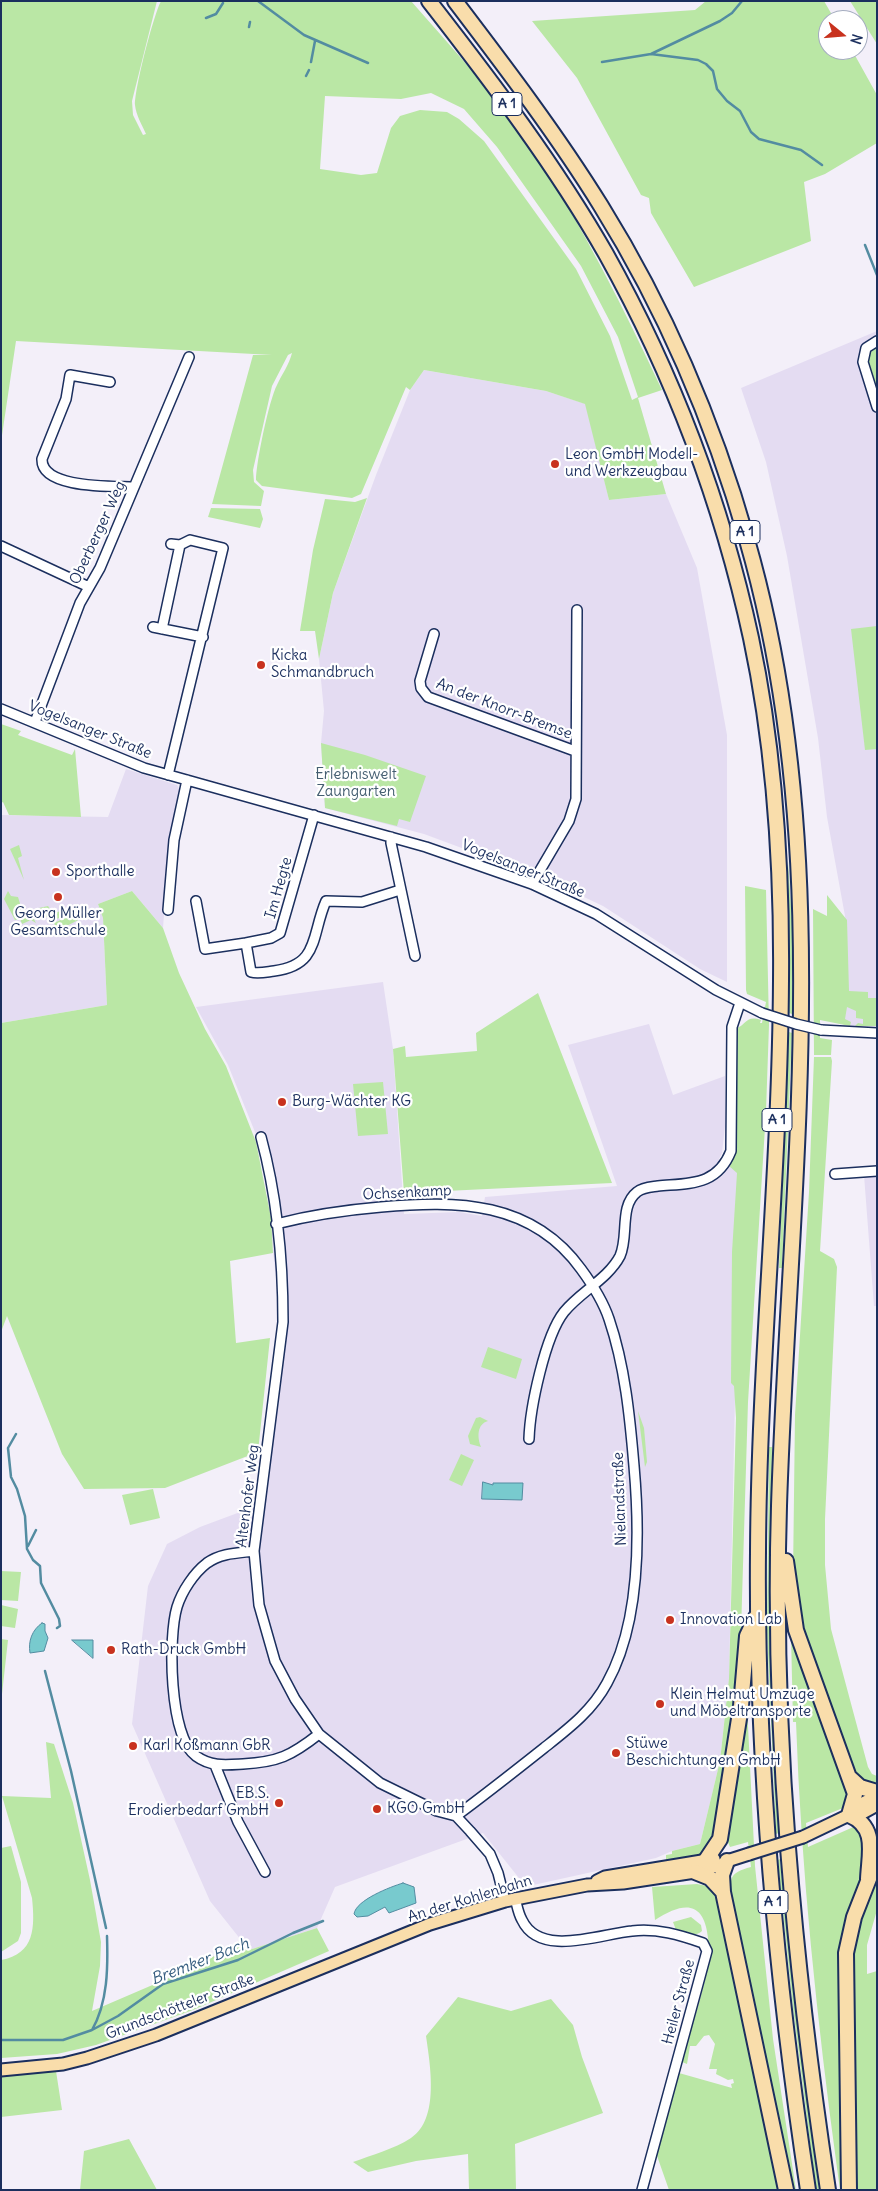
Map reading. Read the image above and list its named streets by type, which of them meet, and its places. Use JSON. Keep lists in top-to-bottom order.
{
  "streets": {
    "highway": ["A 1"],
    "main road": ["An der Kohlenbahn", "Grundschötteler Straße"],
    "street": [
      "Oberberger Weg",
      "An der Knorr-Bremse",
      "Vogelsanger Straße",
      "Im Hegte",
      "Ochsenkamp",
      "Altenhofer Weg",
      "Nielandstraße",
      "Heiler Straße"
    ]
  },
  "crossings": [
    ["Oberberger Weg", "Vogelsanger Straße"],
    ["An der Knorr-Bremse", "Vogelsanger Straße"],
    ["Vogelsanger Straße", "Im Hegte"],
    ["Ochsenkamp", "Altenhofer Weg"],
    ["Ochsenkamp", "Nielandstraße"],
    ["Altenhofer Weg", "Nielandstraße"],
    ["An der Kohlenbahn", "Heiler Straße"],
    ["An der Kohlenbahn", "Grundschötteler Straße"]
  ],
  "water": ["Bremker Bach"],
  "parks": ["Erlebniswelt Zaungarten"],
  "places": [
    "Leon GmbH Modell- und Werkzeugbau",
    "Kicka Schmandbruch",
    "Sporthalle",
    "Georg Müller Gesamtschule",
    "Burg-Wächter KG",
    "Innovation Lab",
    "Rath-Druck GmbH",
    "Klein Helmut Umzüge und Möbeltransporte",
    "Karl Koßmann GbR",
    "Stüwe Beschichtungen GmbH",
    "EB.S. Erodierbedarf GmbH",
    "KGO GmbH"
  ],
  "north": "right"
}
